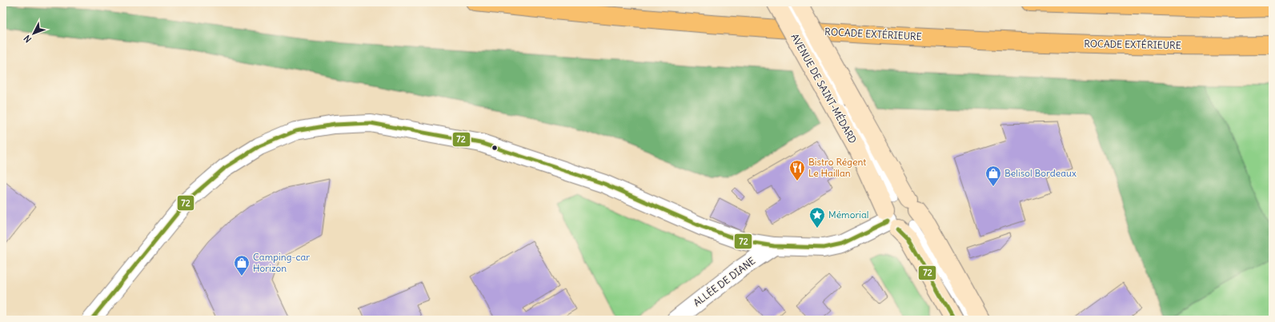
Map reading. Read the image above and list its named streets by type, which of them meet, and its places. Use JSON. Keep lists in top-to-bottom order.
{
  "streets": {
    "highway": ["ROCADE EXTÉRIEURE"],
    "main road": ["AVENUE DE SAINT-MÉDARD"],
    "street": ["ALLÉE DE DIANE"]
  },
  "places": {
    "restaurant": ["Bistro Régent Le Haillan"],
    "shop": ["Belisol Bordeaux", "Camping-car Horizon"],
    "place": ["Mémorial"]
  },
  "lines": ["transit line 72"],
  "north": "bottom left"
}
